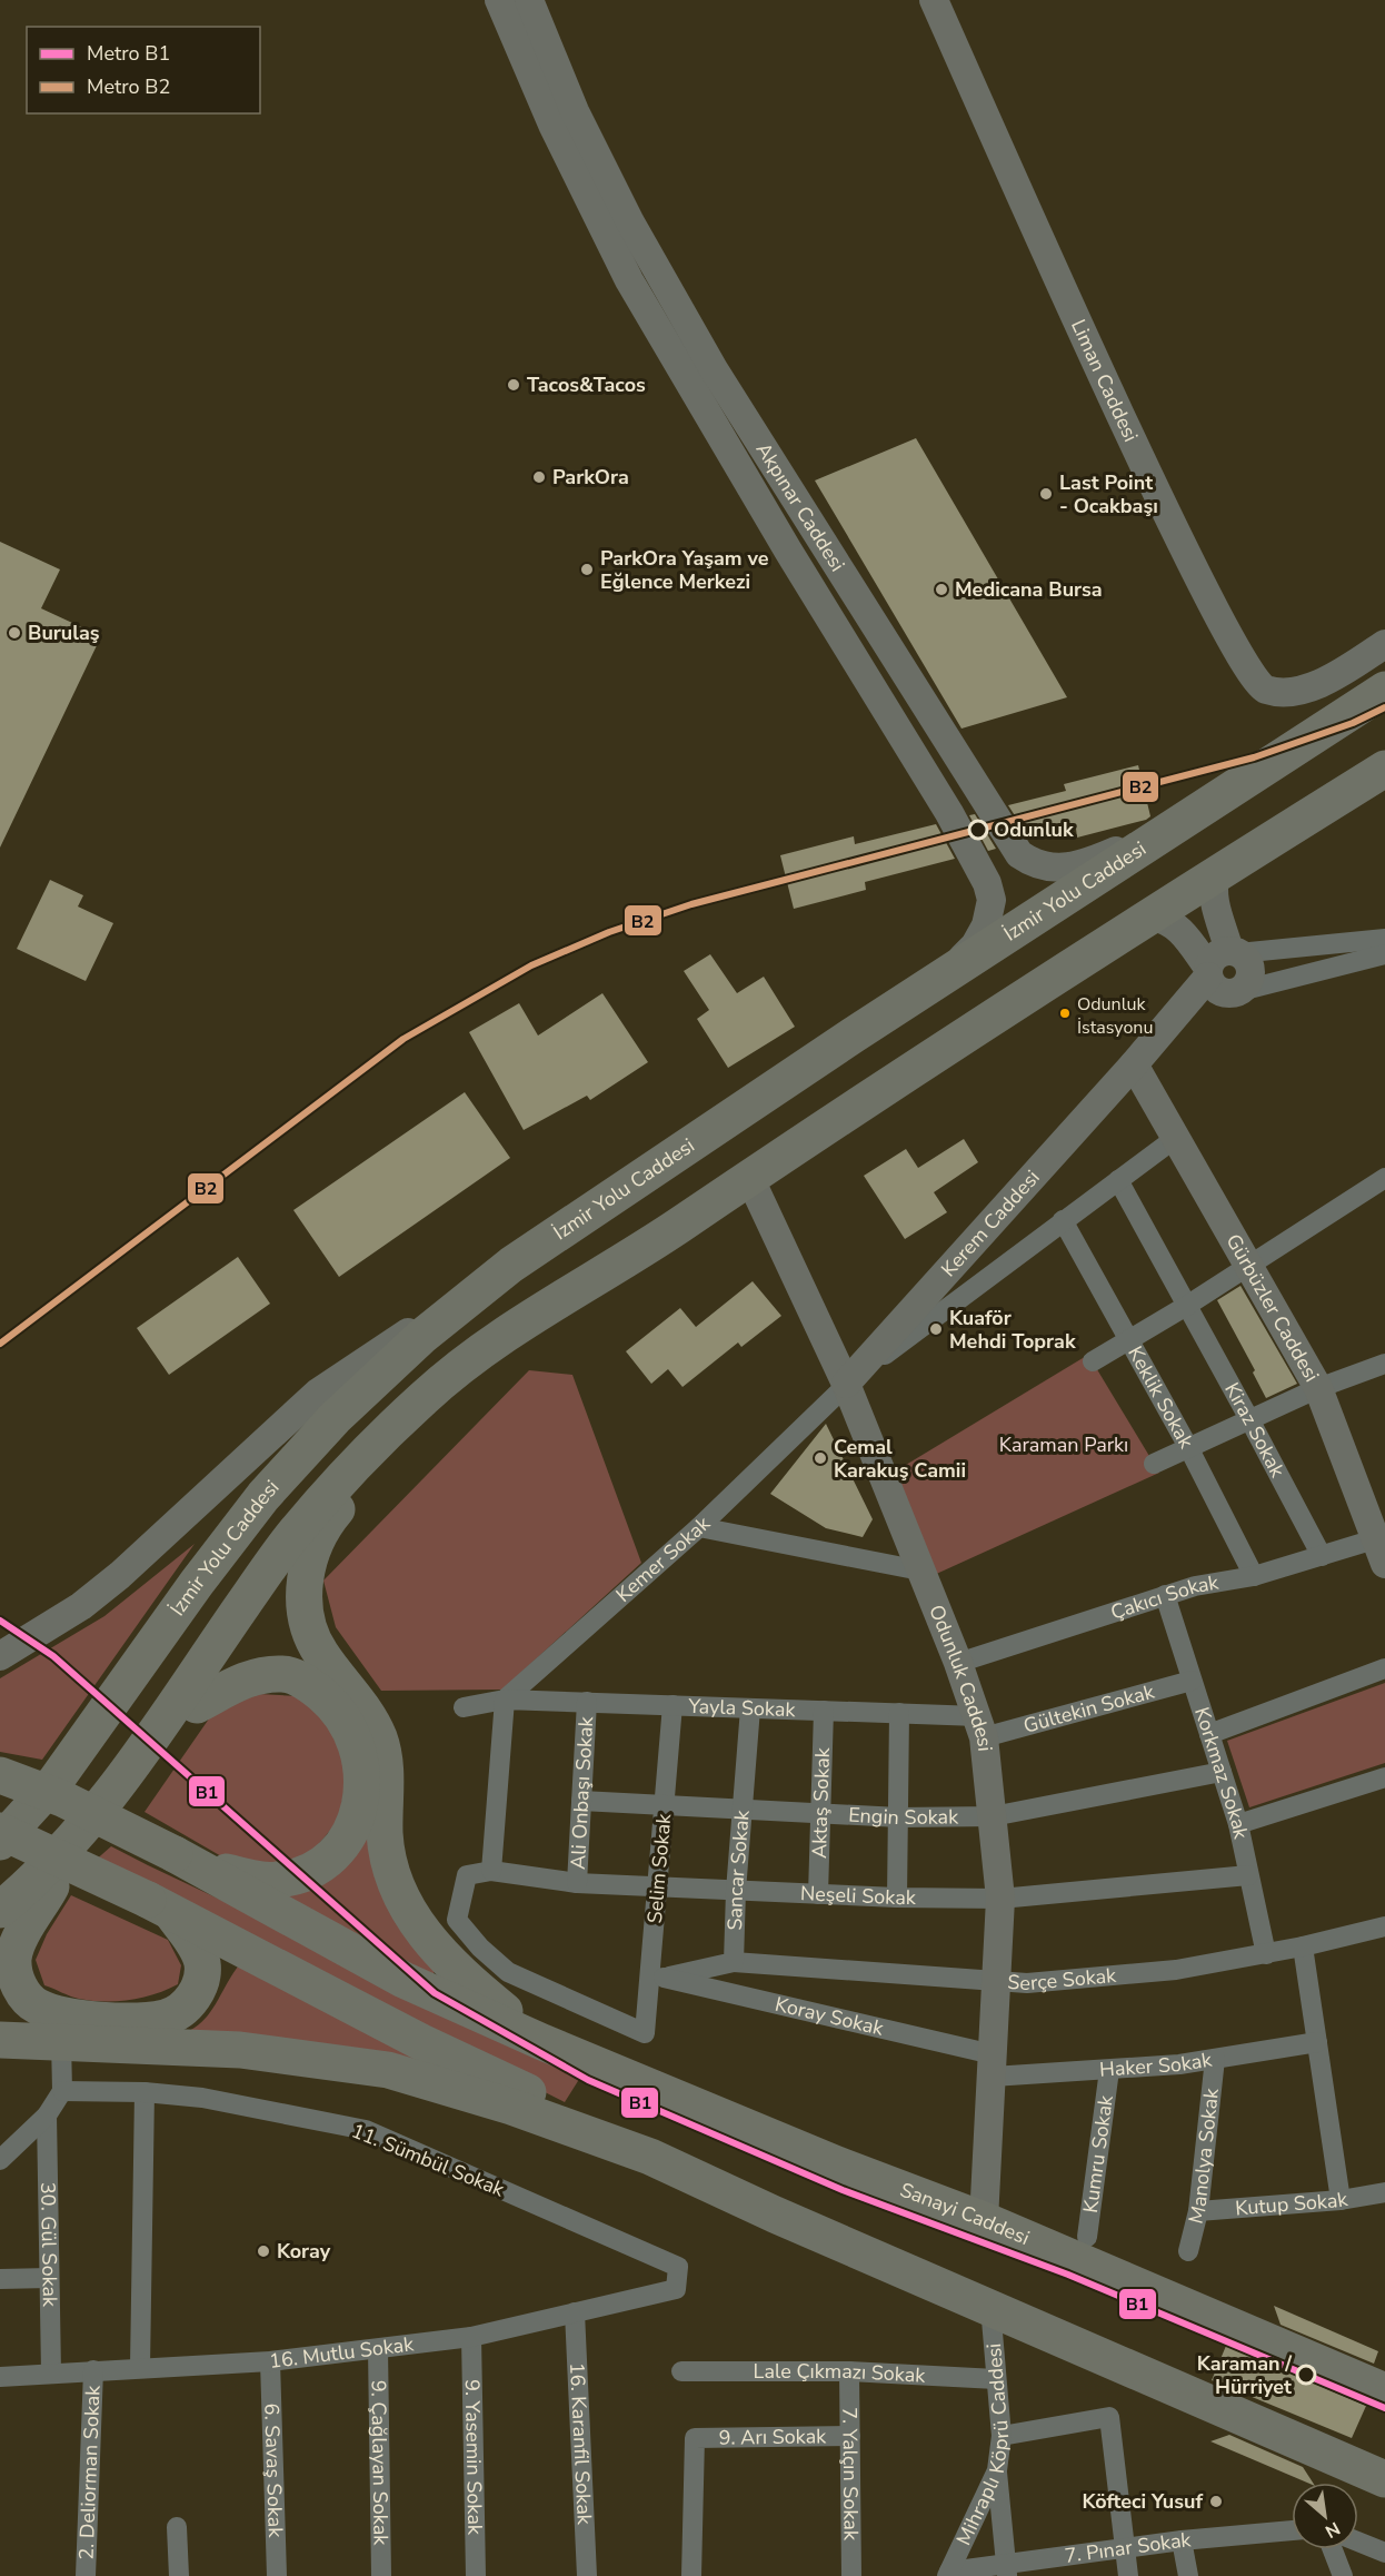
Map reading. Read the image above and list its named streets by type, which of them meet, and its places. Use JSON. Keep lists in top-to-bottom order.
{
  "streets": {
    "highway": ["İzmir Yolu Caddesi", "Sanayi Caddesi"],
    "street": [
      "Liman Caddesi",
      "Akpınar Caddesi",
      "Kerem Caddesi",
      "Gürbüzler Caddesi",
      "Keklik Sokak",
      "Kiraz Sokak",
      "Kemer Sokak",
      "Çakıcı Sokak",
      "Odunluk Caddesi",
      "Yayla Sokak",
      "Gültekin Sokak",
      "Korkmaz Sokak",
      "Ali Onbaşı Sokak",
      "Aktaş Sokak",
      "Engin Sokak",
      "Selim Sokak",
      "Sancar Sokak",
      "Neşeli Sokak",
      "Serçe Sokak",
      "Koray Sokak",
      "Haker Sokak",
      "Kumru Sokak",
      "Manolya Sokak",
      "11. Sümbül Sokak",
      "Kutup Sokak",
      "30. Gül Sokak",
      "16. Mutlu Sokak",
      "Lale Çıkmazı Sokak",
      "9. Arı Sokak",
      "Mihraplı Köprü Caddesi",
      "16. Karanfil Sokak",
      "9. Yasemin Sokak",
      "9. Çağlayan Sokak",
      "6. Savaş Sokak",
      "2. Deliorman Sokak",
      "7. Yalçın Sokak",
      "7. Pınar Sokak"
    ]
  },
  "crossings": [
    ["Akpınar Caddesi", "İzmir Yolu Caddesi"],
    ["Kerem Caddesi", "Gürbüzler Caddesi"],
    ["Kerem Caddesi", "Kemer Sokak"],
    ["Kerem Caddesi", "Odunluk Caddesi"],
    ["Gürbüzler Caddesi", "Kemer Sokak"],
    ["Gürbüzler Caddesi", "Çakıcı Sokak"],
    ["Keklik Sokak", "Kemer Sokak"],
    ["Keklik Sokak", "Çakıcı Sokak"],
    ["Kiraz Sokak", "Kemer Sokak"],
    ["Kiraz Sokak", "Çakıcı Sokak"],
    ["Kemer Sokak", "Odunluk Caddesi"],
    ["Kemer Sokak", "Yayla Sokak"],
    ["Çakıcı Sokak", "Odunluk Caddesi"],
    ["Çakıcı Sokak", "Korkmaz Sokak"],
    ["Odunluk Caddesi", "Yayla Sokak"],
    ["Odunluk Caddesi", "Gültekin Sokak"],
    ["Odunluk Caddesi", "Engin Sokak"],
    ["Odunluk Caddesi", "Neşeli Sokak"],
    ["Odunluk Caddesi", "Serçe Sokak"],
    ["Odunluk Caddesi", "Koray Sokak"],
    ["Odunluk Caddesi", "Haker Sokak"],
    ["Odunluk Caddesi", "Sanayi Caddesi"],
    ["Yayla Sokak", "Gültekin Sokak"],
    ["Yayla Sokak", "Ali Onbaşı Sokak"],
    ["Yayla Sokak", "Aktaş Sokak"],
    ["Yayla Sokak", "Selim Sokak"],
    ["Yayla Sokak", "Sancar Sokak"],
    ["Gültekin Sokak", "Korkmaz Sokak"],
    ["Korkmaz Sokak", "Engin Sokak"],
    ["Korkmaz Sokak", "Neşeli Sokak"],
    ["Korkmaz Sokak", "Serçe Sokak"],
    ["Ali Onbaşı Sokak", "Engin Sokak"],
    ["Ali Onbaşı Sokak", "Neşeli Sokak"],
    ["Aktaş Sokak", "Engin Sokak"],
    ["Aktaş Sokak", "Neşeli Sokak"],
    ["Engin Sokak", "Selim Sokak"],
    ["Engin Sokak", "Sancar Sokak"],
    ["Selim Sokak", "Neşeli Sokak"],
    ["Sancar Sokak", "Neşeli Sokak"],
    ["Sancar Sokak", "Serçe Sokak"],
    ["Sancar Sokak", "Koray Sokak"],
    ["Serçe Sokak", "Koray Sokak"],
    ["Koray Sokak", "Haker Sokak"],
    ["Haker Sokak", "Kumru Sokak"],
    ["Haker Sokak", "Manolya Sokak"],
    ["Manolya Sokak", "Kutup Sokak"],
    ["11. Sümbül Sokak", "16. Mutlu Sokak"],
    ["30. Gül Sokak", "16. Mutlu Sokak"],
    ["16. Mutlu Sokak", "16. Karanfil Sokak"],
    ["16. Mutlu Sokak", "9. Yasemin Sokak"],
    ["16. Mutlu Sokak", "9. Çağlayan Sokak"],
    ["16. Mutlu Sokak", "6. Savaş Sokak"],
    ["16. Mutlu Sokak", "2. Deliorman Sokak"],
    ["Lale Çıkmazı Sokak", "Mihraplı Köprü Caddesi"],
    ["Lale Çıkmazı Sokak", "7. Yalçın Sokak"],
    ["9. Arı Sokak", "7. Yalçın Sokak"],
    ["Mihraplı Köprü Caddesi", "7. Pınar Sokak"]
  ],
  "parks": ["Karaman Parkı"],
  "places": [
    "Tacos&Tacos",
    "ParkOra",
    "Last Point - Ocakbaşı",
    "ParkOra Yaşam ve Eğlence Merkezi",
    "Medicana Bursa",
    "Burulaş",
    "Odunluk",
    "Odunluk İstasyonu",
    "Kuaför Mehdi Toprak",
    "Cemal Karakuş Camii",
    "Koray",
    "Karaman / Hürriyet",
    "Köfteci Yusuf"
  ],
  "lines": ["metro line B2", "metro line B1"],
  "legend": ["Metro B1", "Metro B2"],
  "north": "bottom right"
}
